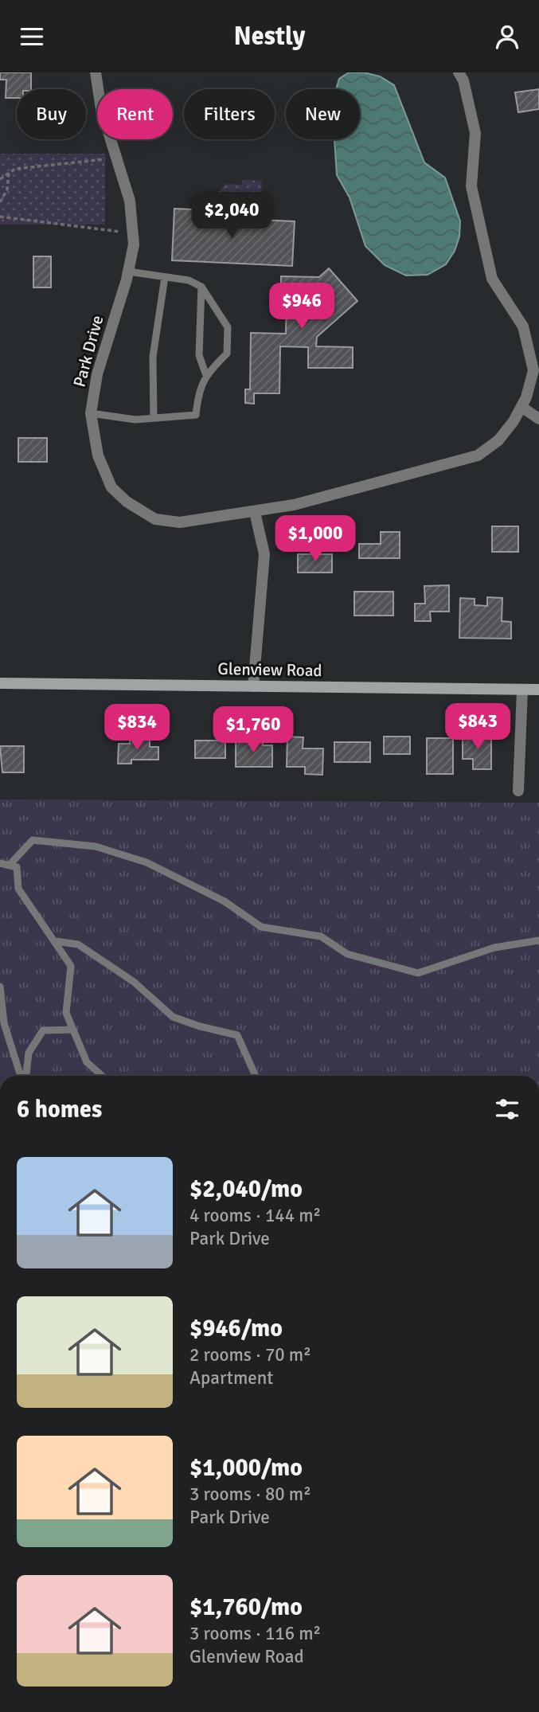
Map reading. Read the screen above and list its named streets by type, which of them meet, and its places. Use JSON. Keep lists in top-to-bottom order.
{
  "streets": {
    "main road": ["Glenview Road"],
    "street": ["Park Drive"]
  },
  "page": {
    "header": "Nestly",
    "chip": [
      "Buy",
      "Rent",
      "Filters",
      "New"
    ],
    "price": [
      "$2,040",
      "$946",
      "$1,000",
      "$843",
      "$834",
      "$1,760"
    ],
    "heading": "6 homes",
    "list": [
      {
        "name": "$2,040/mo",
        "note": "4 rooms · 144 m² · Park Drive"
      },
      {
        "name": "$946/mo",
        "note": "2 rooms · 70 m² · Apartment"
      },
      {
        "name": "$1,000/mo",
        "note": "3 rooms · 80 m² · Park Drive"
      },
      {
        "name": "$1,760/mo",
        "note": "3 rooms · 116 m² · Glenview Road"
      }
    ]
  }
}
